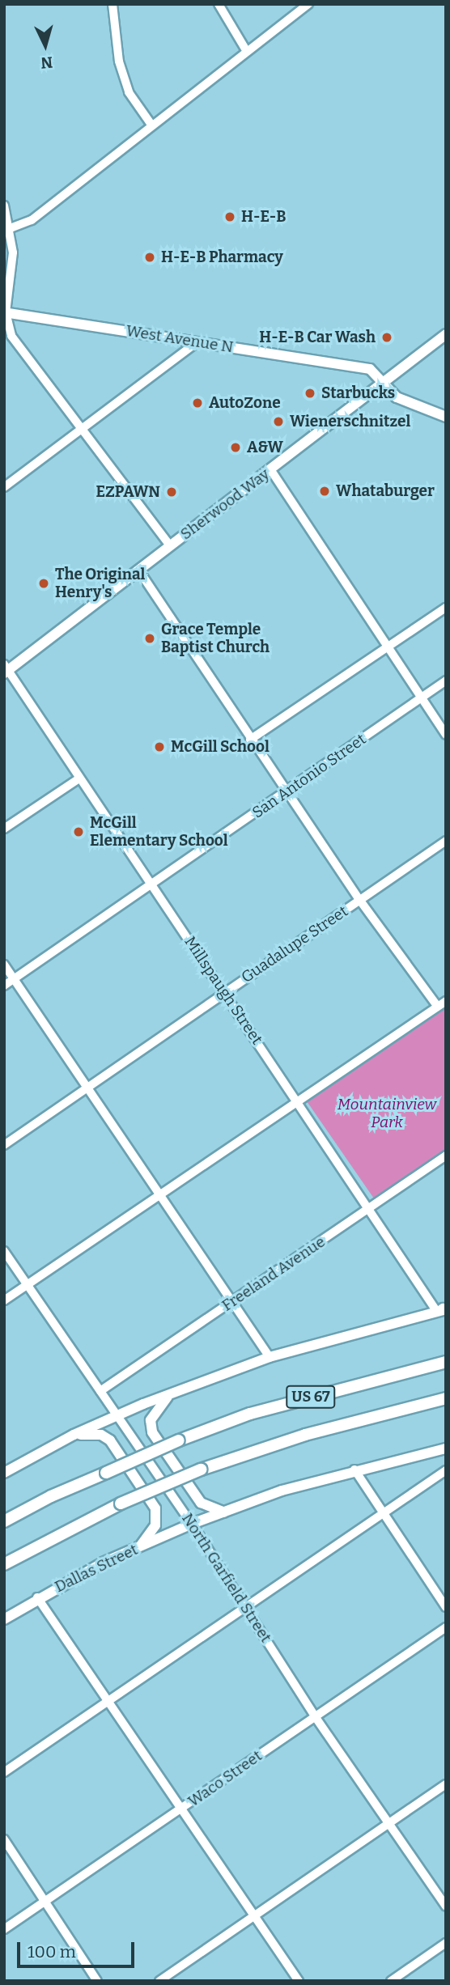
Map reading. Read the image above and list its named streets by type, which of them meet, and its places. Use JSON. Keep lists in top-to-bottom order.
{
  "streets": {
    "highway": ["US 67"],
    "main road": ["West Avenue N", "Sherwood Way", "Dallas Street"],
    "street": [
      "San Antonio Street",
      "Guadalupe Street",
      "Millspaugh Street",
      "Freeland Avenue",
      "North Garfield Street",
      "Waco Street"
    ]
  },
  "crossings": [
    ["West Avenue N", "Sherwood Way"],
    ["Sherwood Way", "Millspaugh Street"],
    ["San Antonio Street", "Millspaugh Street"],
    ["Guadalupe Street", "Millspaugh Street"],
    ["Millspaugh Street", "Freeland Avenue"],
    ["Freeland Avenue", "North Garfield Street"],
    ["Dallas Street", "North Garfield Street"],
    ["North Garfield Street", "Waco Street"]
  ],
  "parks": ["Mountainview Park"],
  "places": [
    "H-E-B",
    "H-E-B Pharmacy",
    "H-E-B Car Wash",
    "Starbucks",
    "AutoZone",
    "Wienerschnitzel",
    "A&W",
    "Whataburger",
    "EZPAWN",
    "The Original Henry's",
    "Grace Temple Baptist Church",
    "McGill School",
    "McGill Elementary School"
  ],
  "scale_bar": "100 m",
  "north": "bottom"
}
